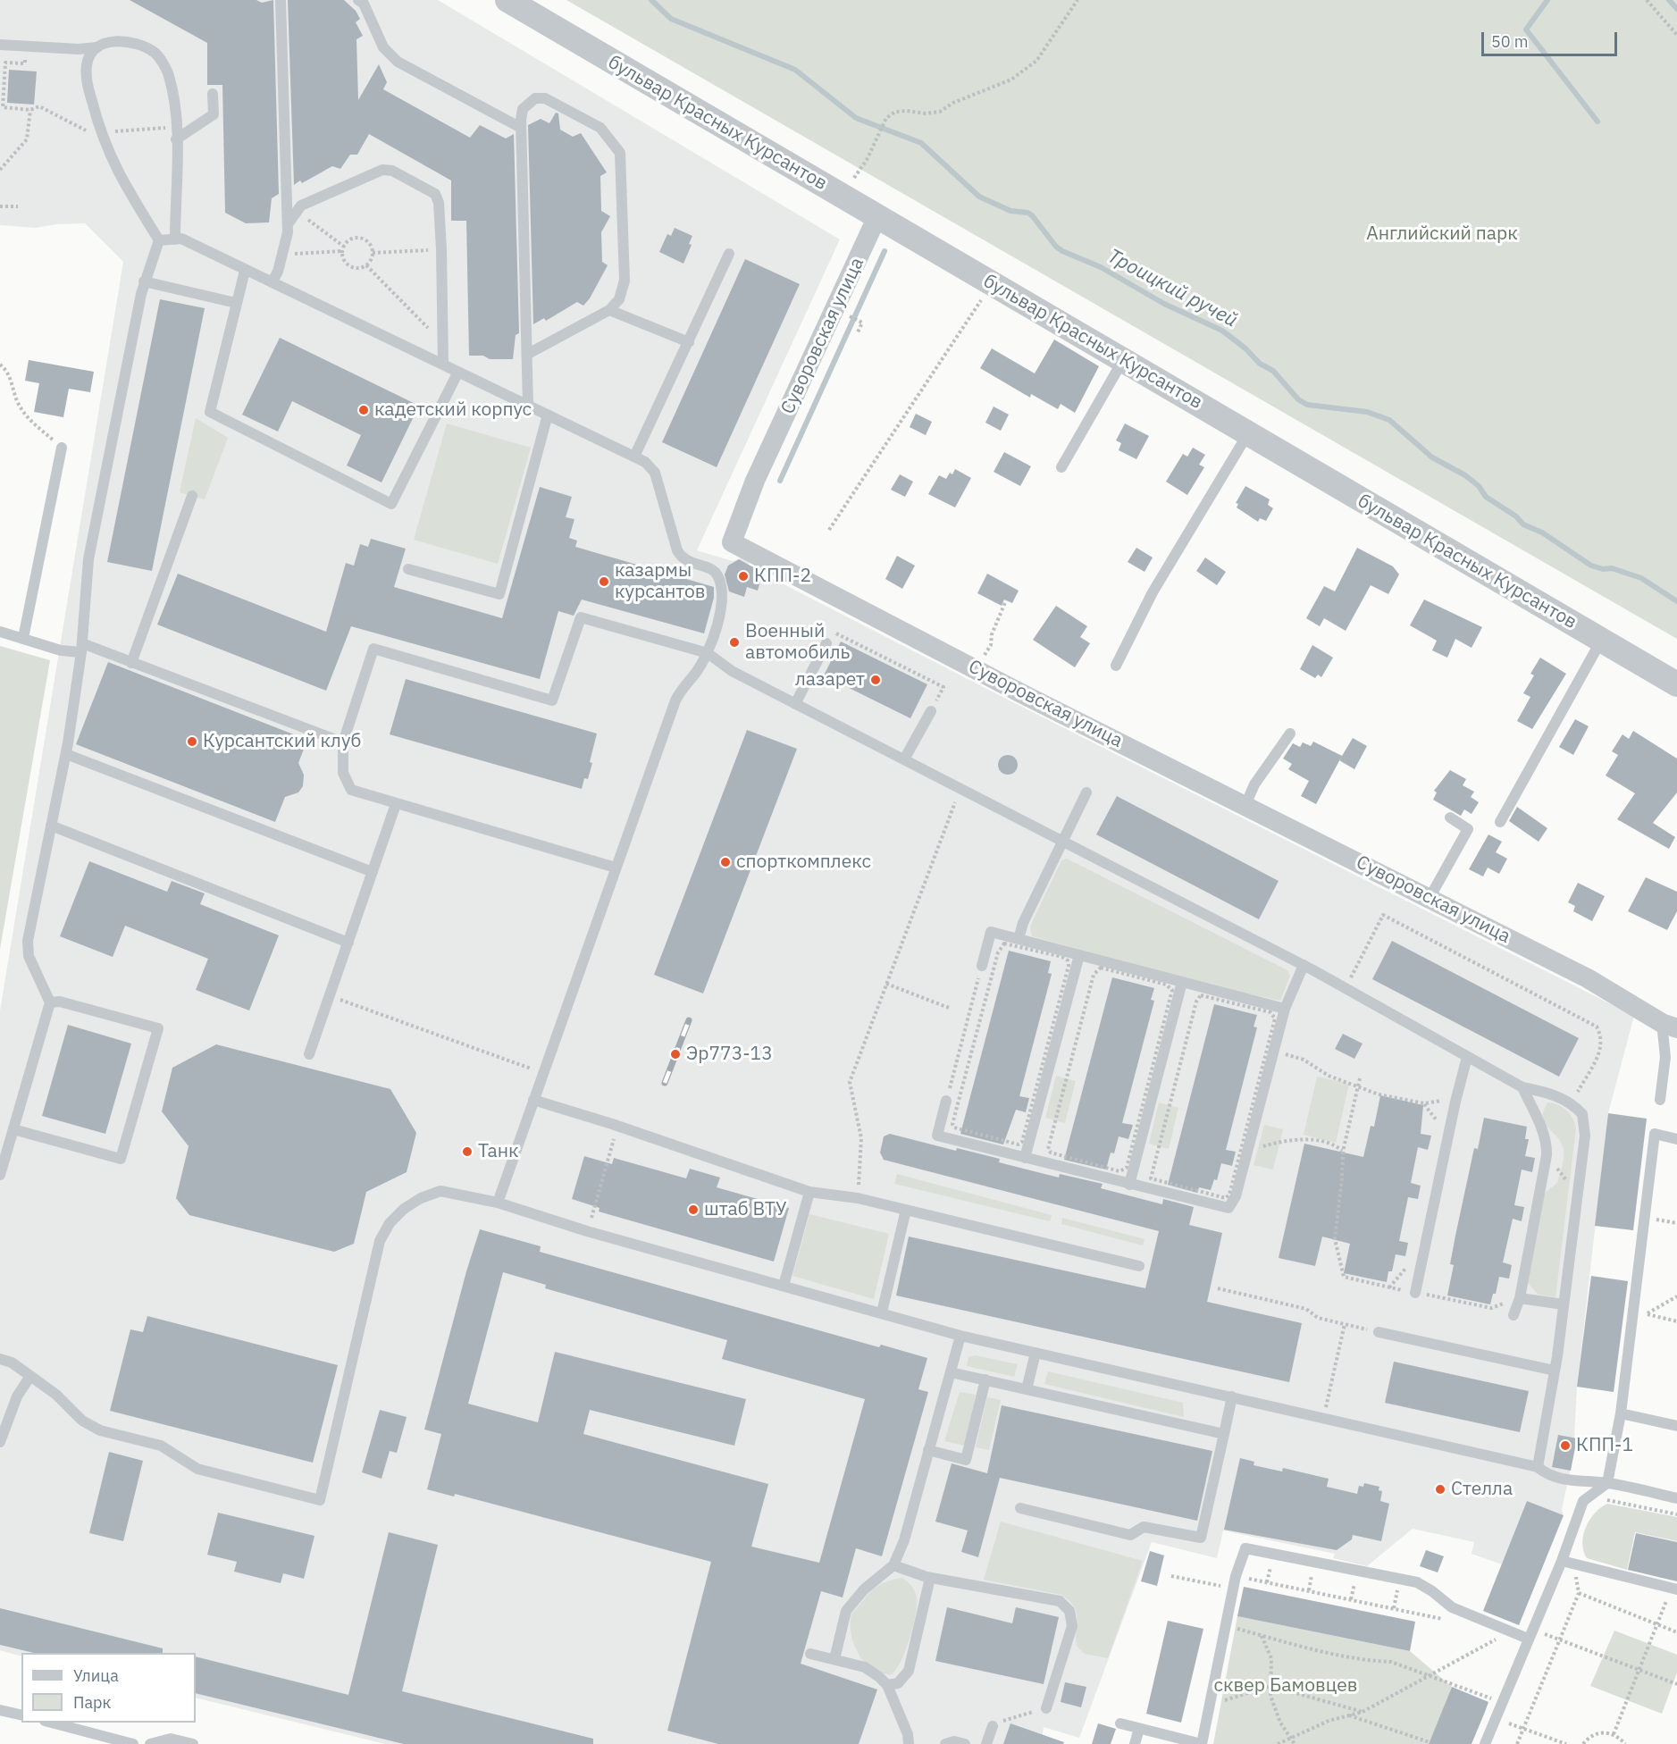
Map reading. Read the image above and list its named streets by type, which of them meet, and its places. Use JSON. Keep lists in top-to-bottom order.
{
  "streets": {
    "street": ["бульвар Красных Курсантов", "Суворовская улица"]
  },
  "crossings": [
    ["бульвар Красных Курсантов", "Суворовская улица"]
  ],
  "water": ["Троицкий ручей"],
  "parks": ["Английский парк", "сквер Бамовцев"],
  "places": [
    "кадетский корпус",
    "КПП-2",
    "казармы курсантов",
    "Военный автомобиль",
    "лазарет",
    "Курсантский клуб",
    "спорткомплекс",
    "Эр773-13",
    "Танк",
    "штаб ВТУ",
    "КПП-1",
    "Стелла"
  ],
  "legend": ["Улица", "Парк"],
  "scale_bar": "50 m"
}
